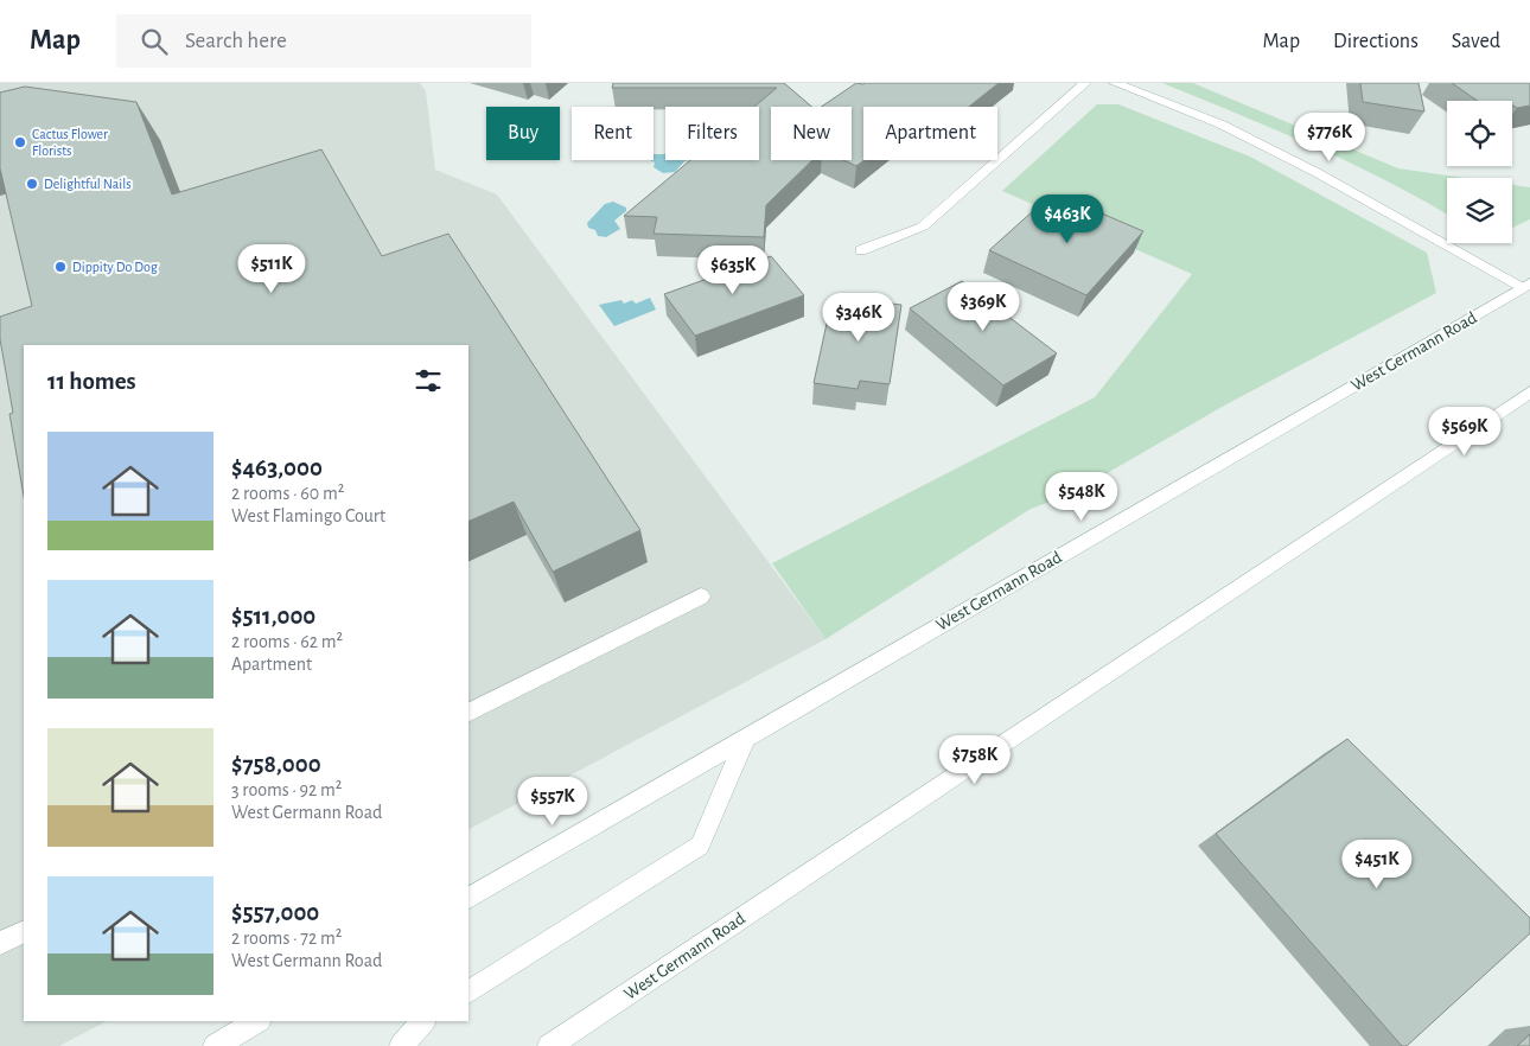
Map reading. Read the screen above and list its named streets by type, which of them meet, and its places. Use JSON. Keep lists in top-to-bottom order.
{
  "streets": {
    "main road": ["West Germann Road"]
  },
  "places": ["Cactus Flower Florists", "Delightful Nails", "Dippity Do Dog"],
  "page": {
    "header": "Map",
    "search": "Search here",
    "nav": ["Map", "Directions", "Saved"],
    "chip": [
      "Buy",
      "Rent",
      "Filters",
      "New",
      "Apartment"
    ],
    "price": [
      "$776K",
      "$463K",
      "$511K",
      "$635K",
      "$369K",
      "$346K",
      "$569K",
      "$548K",
      "$758K",
      "$557K",
      "$451K"
    ],
    "heading": "11 homes",
    "list": [
      {
        "name": "$463,000",
        "note": "2 rooms · 60 m² · West Flamingo Court"
      },
      {
        "name": "$511,000",
        "note": "2 rooms · 62 m² · Apartment"
      },
      {
        "name": "$758,000",
        "note": "3 rooms · 92 m² · West Germann Road"
      },
      {
        "name": "$557,000",
        "note": "2 rooms · 72 m² · West Germann Road"
      }
    ]
  }
}
